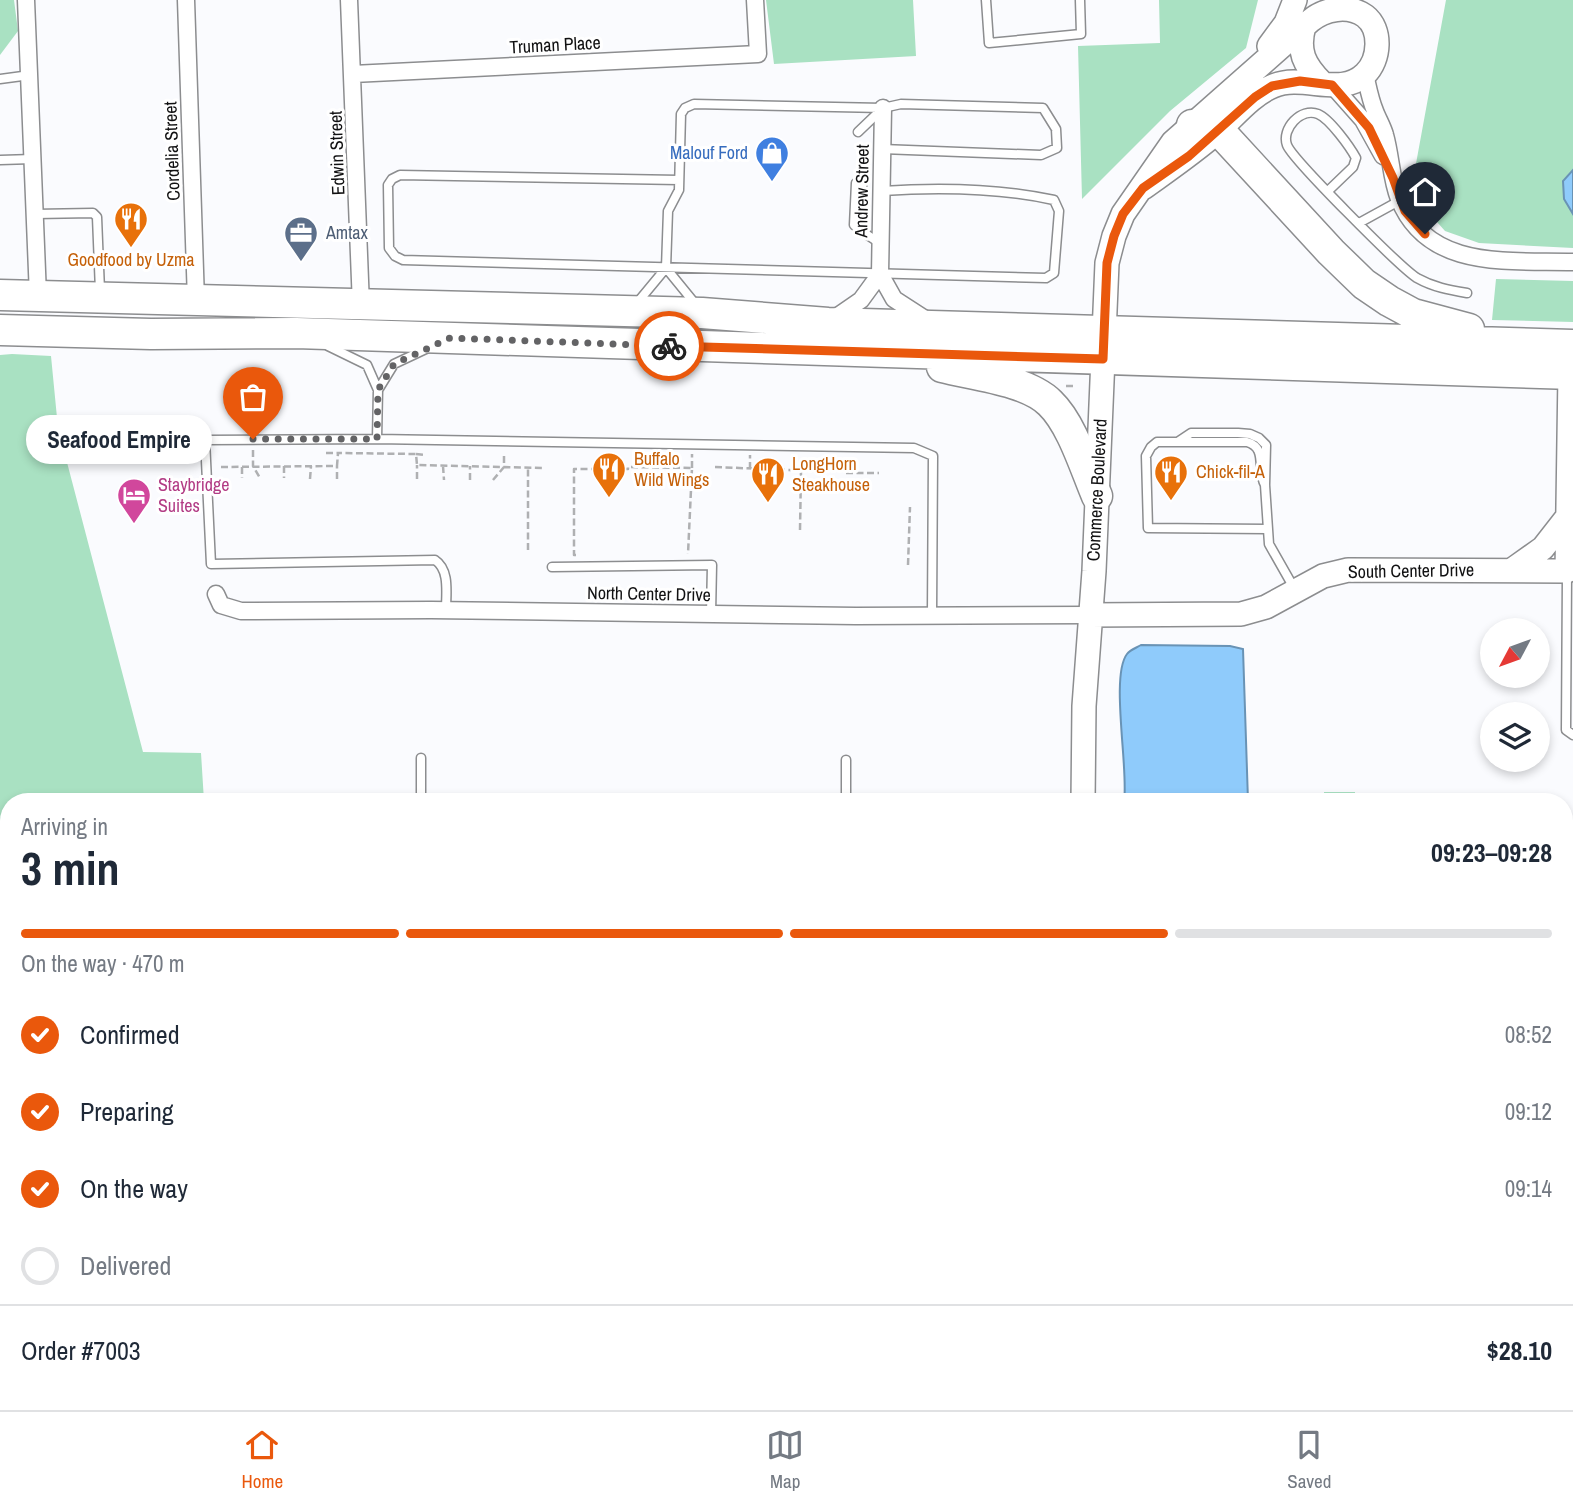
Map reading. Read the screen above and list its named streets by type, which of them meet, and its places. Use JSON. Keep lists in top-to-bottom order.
{
  "streets": {
    "street": [
      "Truman Place",
      "Cordelia Street",
      "Edwin Street",
      "Andrew Street",
      "Commerce Boulevard",
      "South Center Drive",
      "North Center Drive"
    ]
  },
  "crossings": [
    ["Truman Place", "Edwin Street"],
    ["Commerce Boulevard", "South Center Drive"],
    ["Commerce Boulevard", "North Center Drive"],
    ["South Center Drive", "North Center Drive"]
  ],
  "places": {
    "shop": ["Malouf Ford"],
    "restaurant": [
      "Goodfood by Uzma",
      "Buffalo Wild Wings",
      "Chick-fil-A",
      "LongHorn Steakhouse"
    ],
    "office": ["Amtax"],
    "other": ["Seafood Empire"],
    "hotel": ["Staybridge Suites"]
  },
  "north": "bottom left",
  "page": {
    "bubble": "Seafood Empire",
    "heading": ["3 min", "Arriving in", "09:23–09:28"],
    "panel": ["Order #7003", "$28.10"],
    "bar": "On the way · 470 m",
    "list": [
      ["Confirmed", "08:52"],
      ["Preparing", "09:12"],
      ["On the way", "09:14"],
      "Delivered"
    ],
    "tabs": ["Home", "Map", "Saved"]
  }
}
